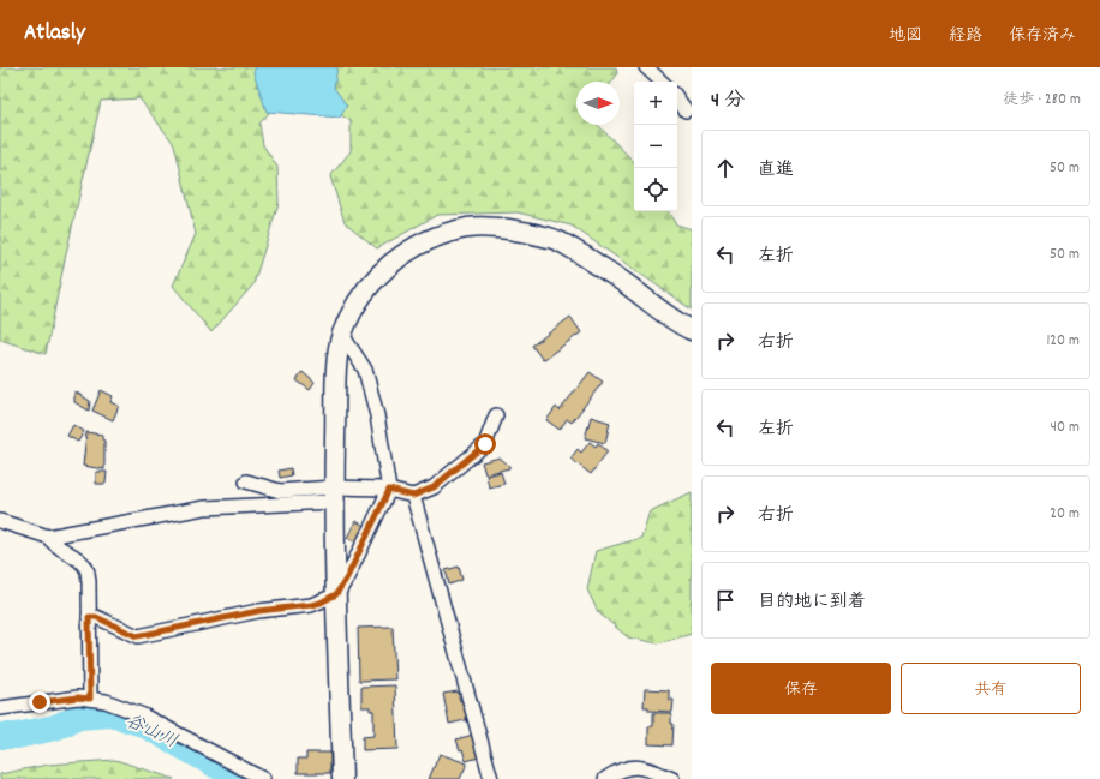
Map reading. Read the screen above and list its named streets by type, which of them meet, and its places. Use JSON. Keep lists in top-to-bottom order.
{
  "water": ["谷山川"],
  "north": "right",
  "page": {
    "header": "Atlasly",
    "nav": ["地図", "経路", "保存済み"],
    "heading": ["4 分", "徒歩 · 280 m"],
    "map_buttons": ["+", "−"],
    "list": [
      ["直進", "50 m"],
      ["左折", "50 m"],
      ["右折", "120 m"],
      ["左折", "40 m"],
      ["右折", "20 m"],
      "目的地に到着"
    ],
    "buttons": ["保存", "共有"]
  }
}
